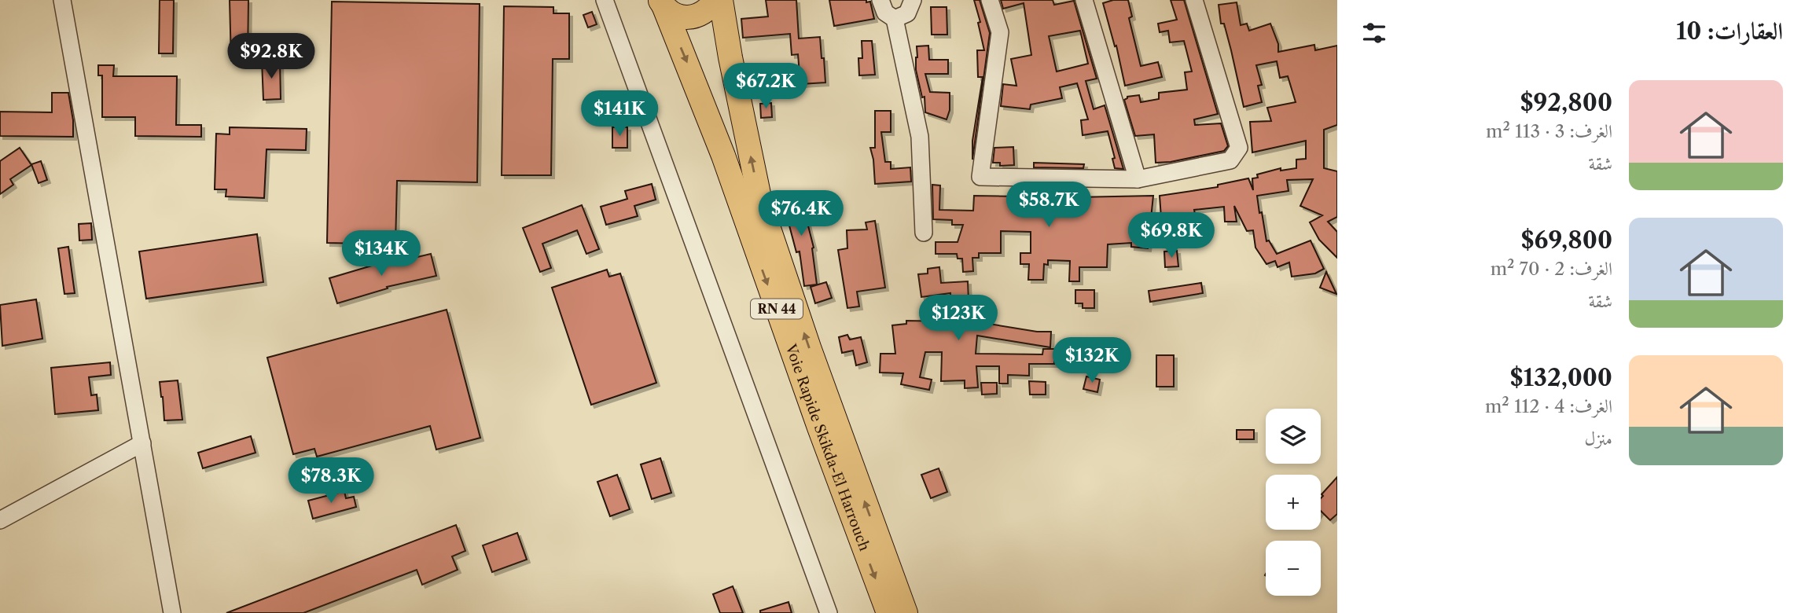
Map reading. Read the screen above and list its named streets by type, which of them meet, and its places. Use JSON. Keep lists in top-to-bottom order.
{
  "streets": {
    "highway": ["RN 44", "Voie Rapide Skikda-El Harrouch"]
  },
  "page": {
    "heading": "العقارات: 10",
    "price": [
      "$92.8K",
      "$67.2K",
      "$141K",
      "$58.7K",
      "$76.4K",
      "$69.8K",
      "$134K",
      "$123K",
      "$132K",
      "$78.3K"
    ],
    "list": [
      {
        "name": "$92,800",
        "note": "الغرف: 3 · 113 m² · شقة"
      },
      {
        "name": "$69,800",
        "note": "الغرف: 2 · 70 m² · شقة"
      },
      {
        "name": "$132,000",
        "note": "الغرف: 4 · 112 m² · منزل"
      }
    ],
    "map_buttons": ["+", "−"]
  }
}
